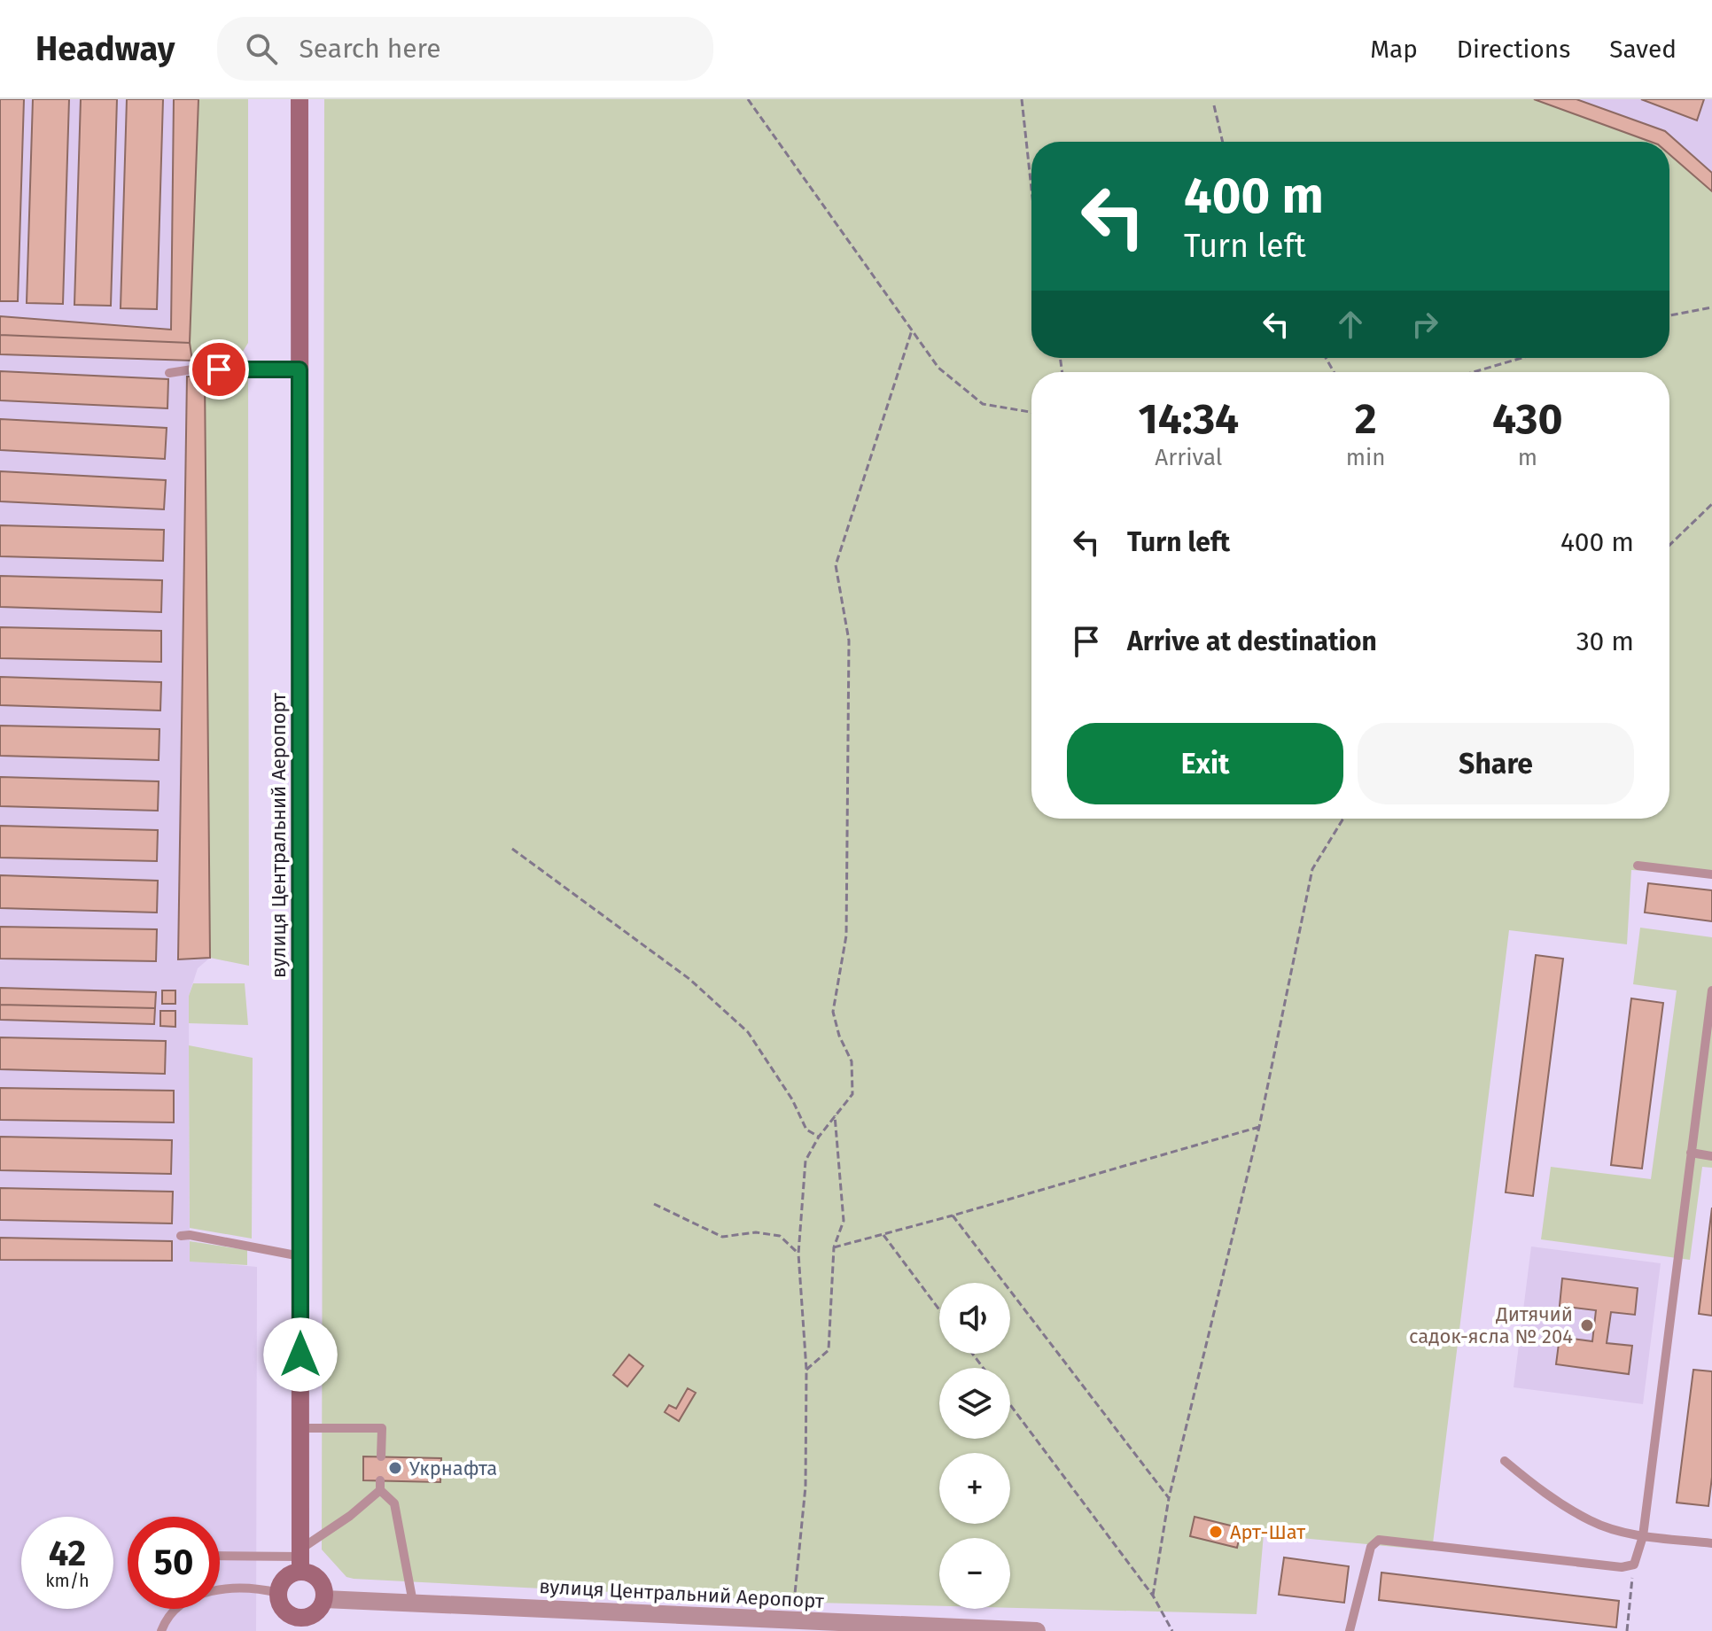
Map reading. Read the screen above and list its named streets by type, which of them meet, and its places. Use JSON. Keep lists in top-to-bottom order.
{
  "streets": {
    "main road": ["вулиця Центральний Аеропорт"]
  },
  "places": ["Дитячий садок-ясла № 204", "Укрнафта", "Арт-Шат"],
  "page": {
    "header": "Headway",
    "search": "Search here",
    "nav": ["Map", "Directions", "Saved"],
    "turn": ["400 m", "Turn left"],
    "eta": [
      "14:34",
      "Arrival",
      "2",
      "min",
      "430",
      "m"
    ],
    "list": [
      {
        "name": "Turn left",
        "value": "400 m"
      },
      {
        "name": "Arrive at destination",
        "value": "30 m"
      }
    ],
    "buttons": ["Exit", "Share"],
    "map_buttons": ["+", "−"],
    "speed": "42 km/h",
    "limit": "50"
  }
}
